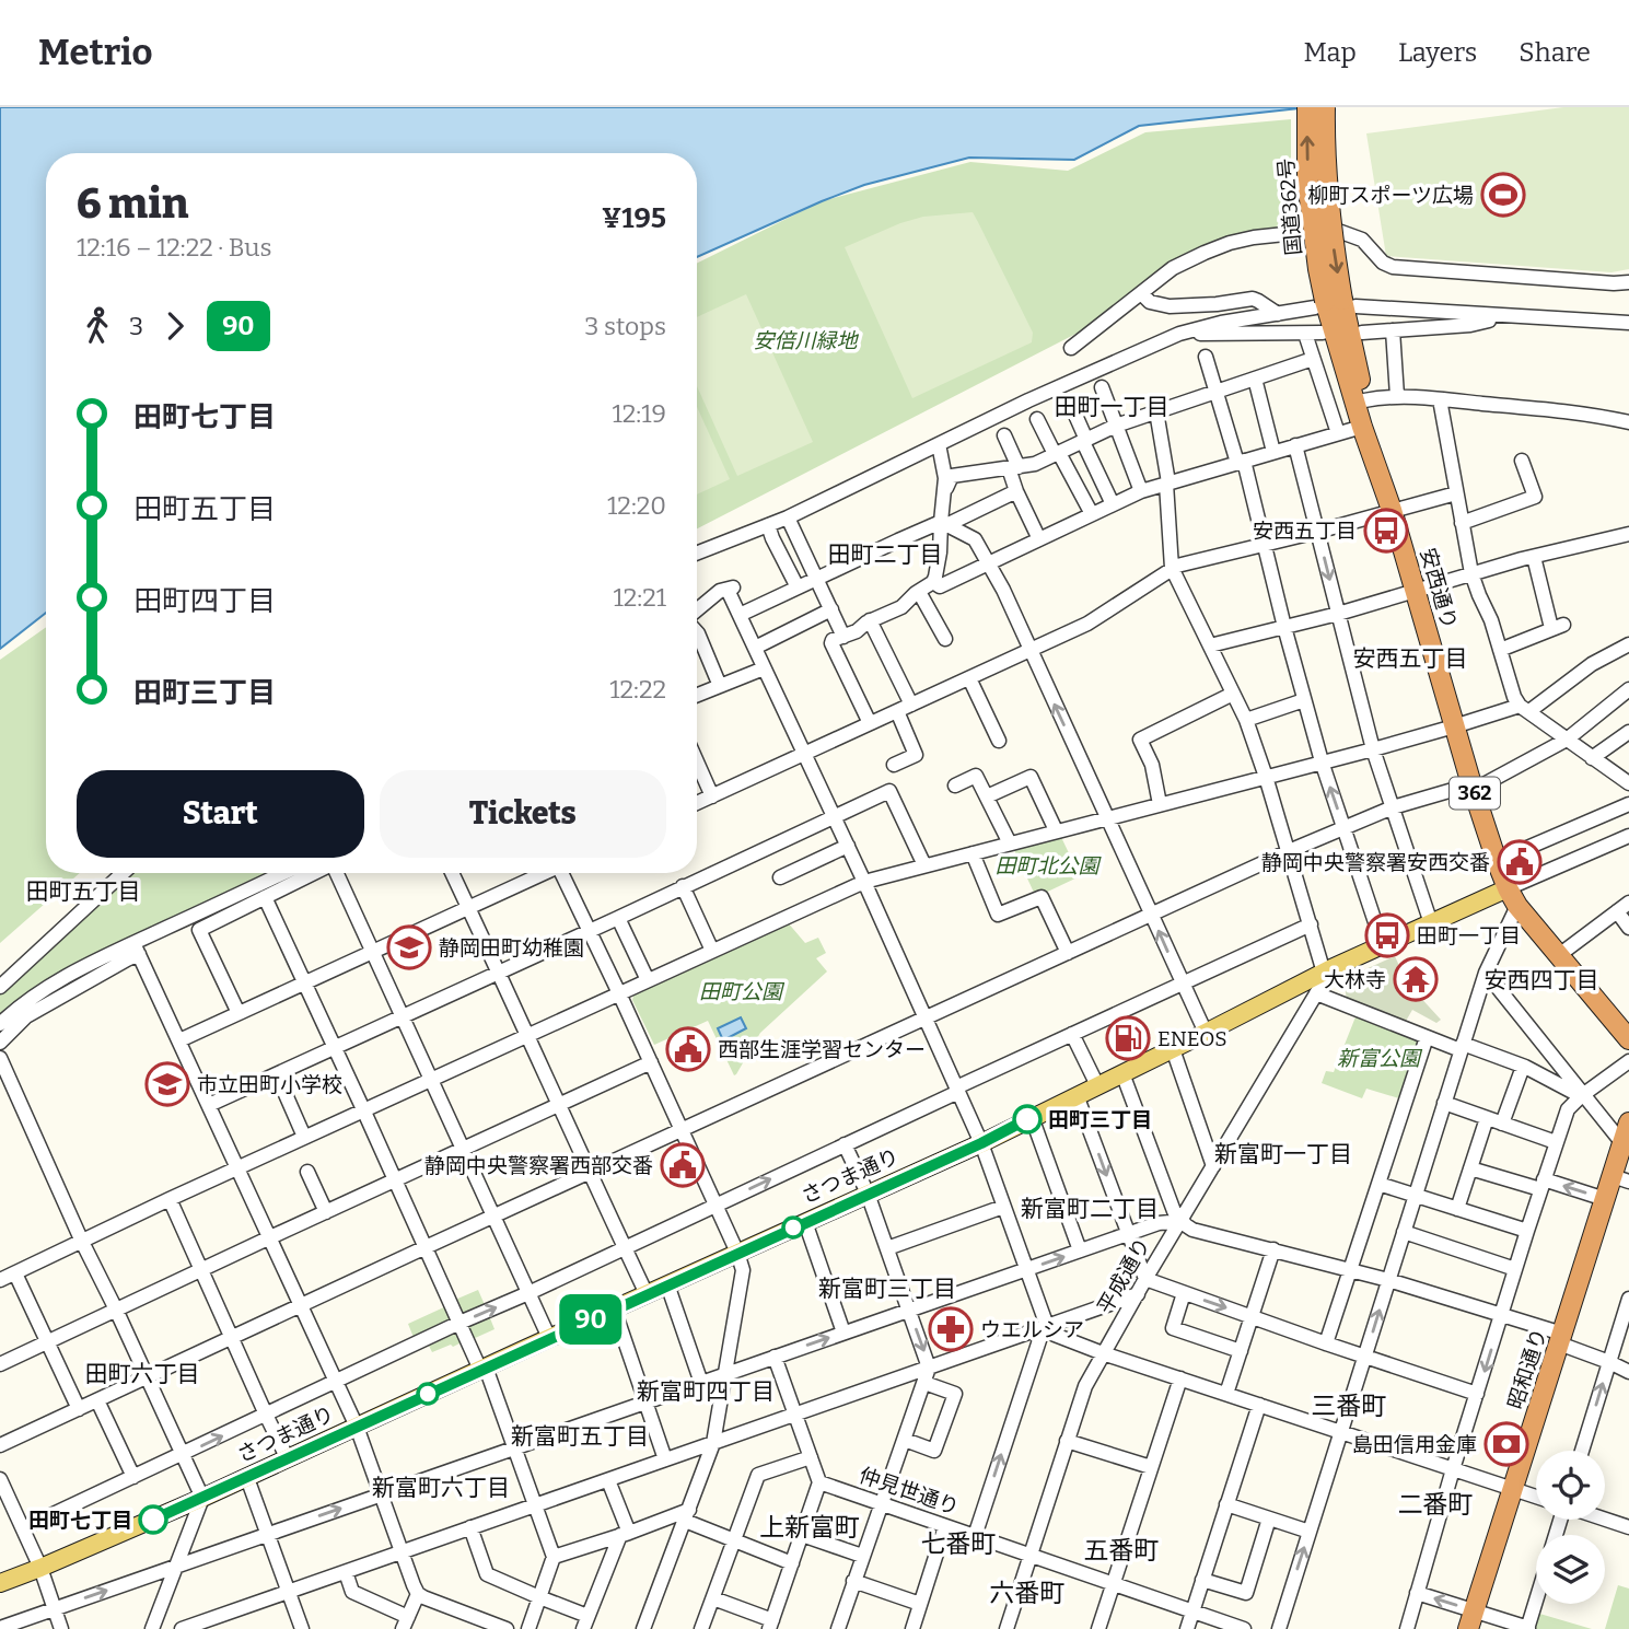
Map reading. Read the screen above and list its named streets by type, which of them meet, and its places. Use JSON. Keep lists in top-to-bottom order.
{
  "streets": {
    "highway": [
      "国道362号",
      "安西通り",
      "362",
      "昭和通り"
    ],
    "main road": ["さつま通り"],
    "street": ["平成通り", "仲見世通り"]
  },
  "crossings": [
    ["国道362号", "安西通り"],
    ["安西通り", "さつま通り"],
    ["さつま通り", "平成通り"],
    ["平成通り", "仲見世通り"]
  ],
  "districts": [
    "田町一丁目",
    "田町二丁目",
    "安西五丁目",
    "田町五丁目",
    "安西四丁目",
    "新富町一丁目",
    "新富町二丁目",
    "新富町三丁目",
    "田町六丁目",
    "新富町四丁目",
    "三番町",
    "新富町五丁目",
    "新富町六丁目",
    "二番町",
    "上新富町",
    "七番町",
    "五番町",
    "六番町"
  ],
  "parks": [
    "安倍川緑地",
    "田町北公園",
    "田町公園",
    "新富公園"
  ],
  "places": {
    "sports": ["柳町スポーツ広場"],
    "bus stop": ["安西五丁目", "田町一丁目"],
    "public building": ["静岡中央警察署安西交番", "西部生涯学習センター", "静岡中央警察署西部交番"],
    "school or university": ["静岡田町幼稚園", "市立田町小学校"],
    "temple": ["大林寺"],
    "fuel station": ["ENEOS"],
    "other": ["田町三丁目", "田町七丁目"],
    "pharmacy": ["ウエルシア"],
    "bank": ["島田信用金庫"]
  },
  "lines": ["bus line 90"],
  "page": {
    "header": "Metrio",
    "nav": ["Map", "Layers", "Share"],
    "on_map": "90",
    "heading": ["6 min", "12:16 – 12:22 · Bus", "¥195"],
    "legs": ["3", "90", "3 stops"],
    "list": [
      {
        "name": "田町七丁目",
        "value": "12:19"
      },
      {
        "name": "田町五丁目",
        "value": "12:20"
      },
      {
        "name": "田町四丁目",
        "value": "12:21"
      },
      {
        "name": "田町三丁目",
        "value": "12:22"
      }
    ],
    "buttons": ["Start", "Tickets"]
  }
}
